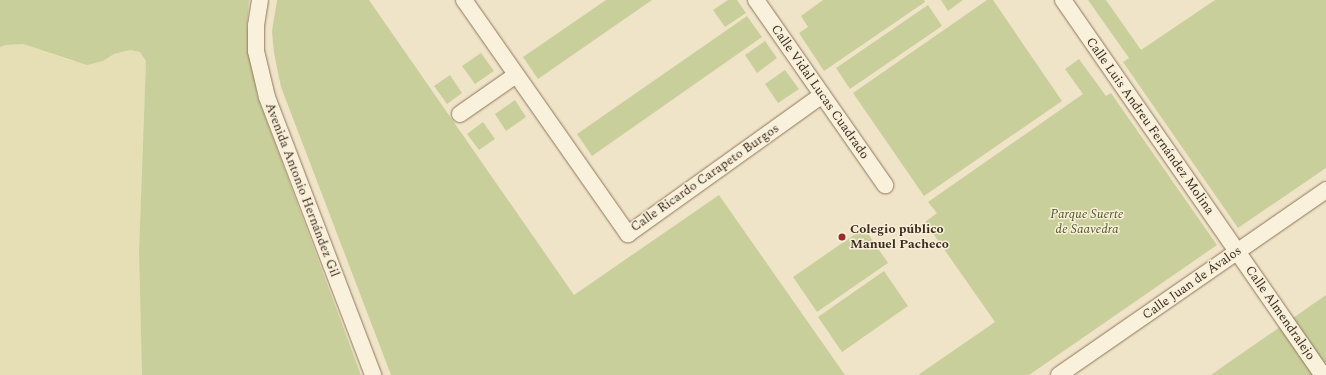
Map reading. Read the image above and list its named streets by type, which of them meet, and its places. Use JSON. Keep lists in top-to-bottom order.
{
  "streets": {
    "street": [
      "Calle Vidal Lucas Cuadrado",
      "Calle Luis Andreu Fernández Molina",
      "Calle Ricardo Carapeto Burgos",
      "Avenida Antonio Hernández Gil",
      "Calle Juan de Ávalos",
      "Calle Almendralejo"
    ]
  },
  "crossings": [
    ["Calle Vidal Lucas Cuadrado", "Calle Ricardo Carapeto Burgos"],
    ["Calle Luis Andreu Fernández Molina", "Calle Juan de Ávalos"],
    ["Calle Luis Andreu Fernández Molina", "Calle Almendralejo"],
    ["Calle Juan de Ávalos", "Calle Almendralejo"]
  ],
  "parks": ["Parque Suerte de Saavedra"],
  "places": ["Colegio público Manuel Pacheco"]
}
